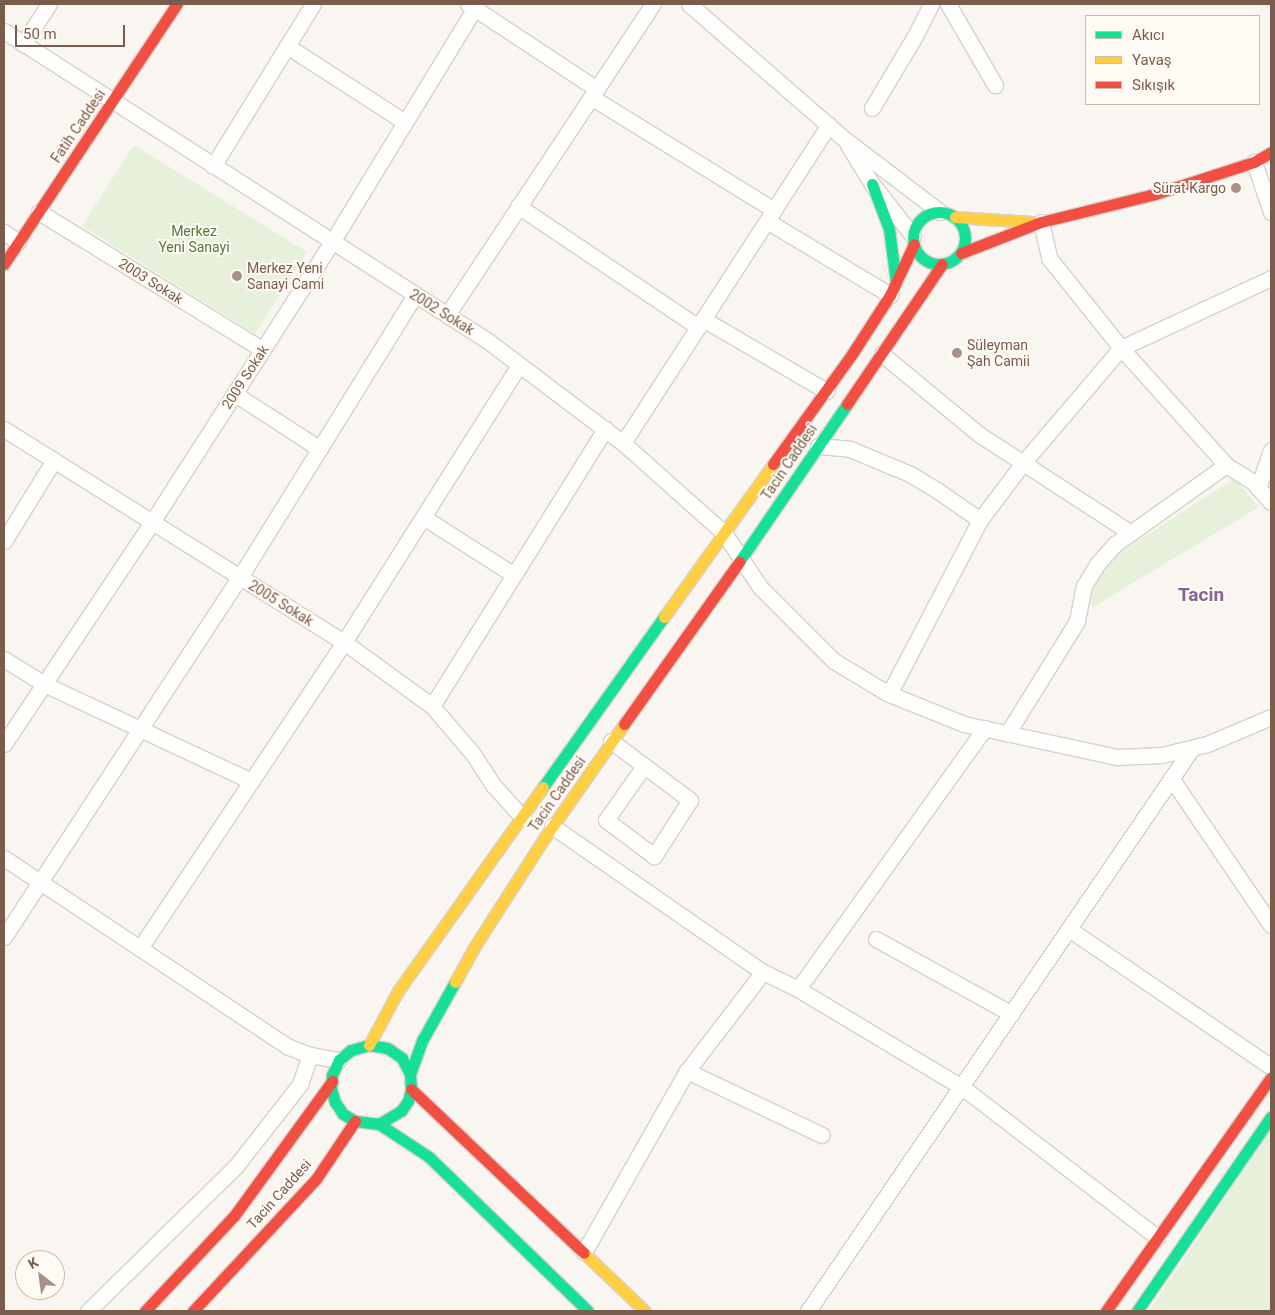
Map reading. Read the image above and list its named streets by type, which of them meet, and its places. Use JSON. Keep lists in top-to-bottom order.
{
  "streets": {
    "main road": ["Fatih Caddesi", "Tacin Caddesi"],
    "street": [
      "2003 Sokak",
      "2002 Sokak",
      "2009 Sokak",
      "2005 Sokak"
    ]
  },
  "crossings": [
    ["Fatih Caddesi", "2003 Sokak"],
    ["Fatih Caddesi", "2002 Sokak"],
    ["2003 Sokak", "2009 Sokak"],
    ["2002 Sokak", "2009 Sokak"],
    ["2002 Sokak", "Tacin Caddesi"],
    ["2009 Sokak", "2005 Sokak"],
    ["Tacin Caddesi", "2005 Sokak"]
  ],
  "districts": ["Tacin"],
  "parks": ["Merkez Yeni Sanayi"],
  "places": ["Sürat Kargo", "Merkez Yeni Sanayi Cami", "Süleyman Şah Camii"],
  "legend": ["Akıcı", "Yavaş", "Sıkışık"],
  "scale_bar": "50 m",
  "north": "top left"
}
